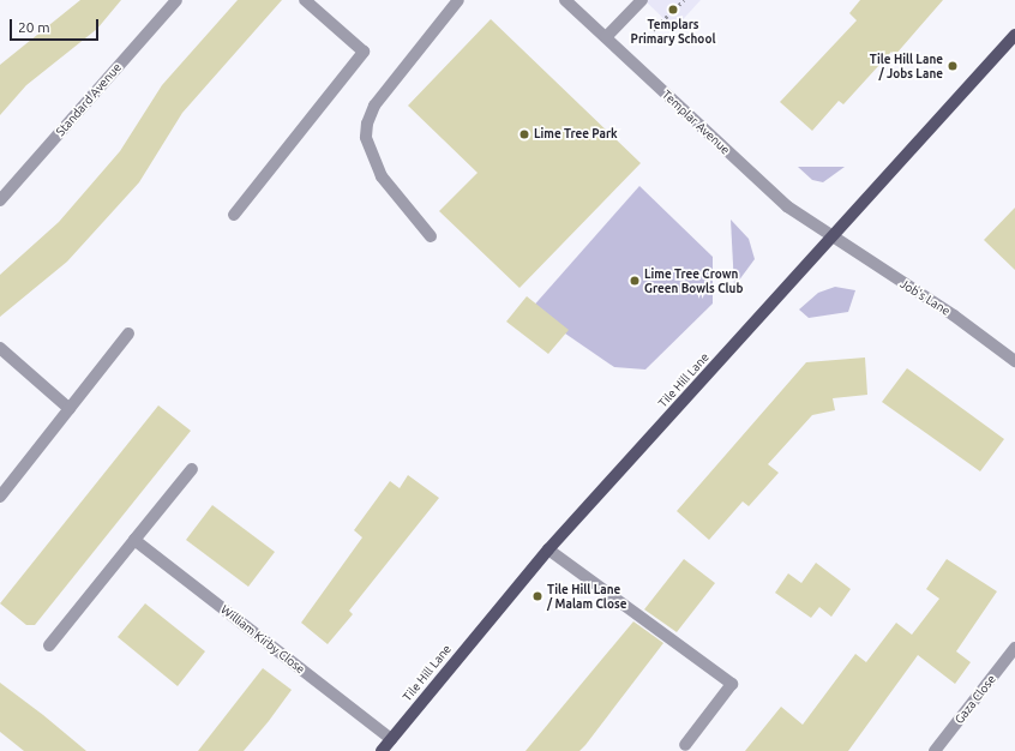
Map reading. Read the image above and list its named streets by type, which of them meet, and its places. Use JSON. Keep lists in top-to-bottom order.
{
  "streets": {
    "main road": ["Tile Hill Lane"],
    "street": [
      "Standard Avenue",
      "Templar Avenue",
      "Job's Lane",
      "William Kirby Close",
      "Gaza Close"
    ]
  },
  "crossings": [
    ["Templar Avenue", "Job's Lane"],
    ["Templar Avenue", "Tile Hill Lane"],
    ["Job's Lane", "Tile Hill Lane"],
    ["Tile Hill Lane", "William Kirby Close"]
  ],
  "places": [
    "Templars Primary School",
    "Tile Hill Lane / Jobs Lane",
    "Lime Tree Park",
    "Lime Tree Crown Green Bowls Club",
    "Tile Hill Lane / Malam Close"
  ],
  "scale_bar": "20 m"
}
